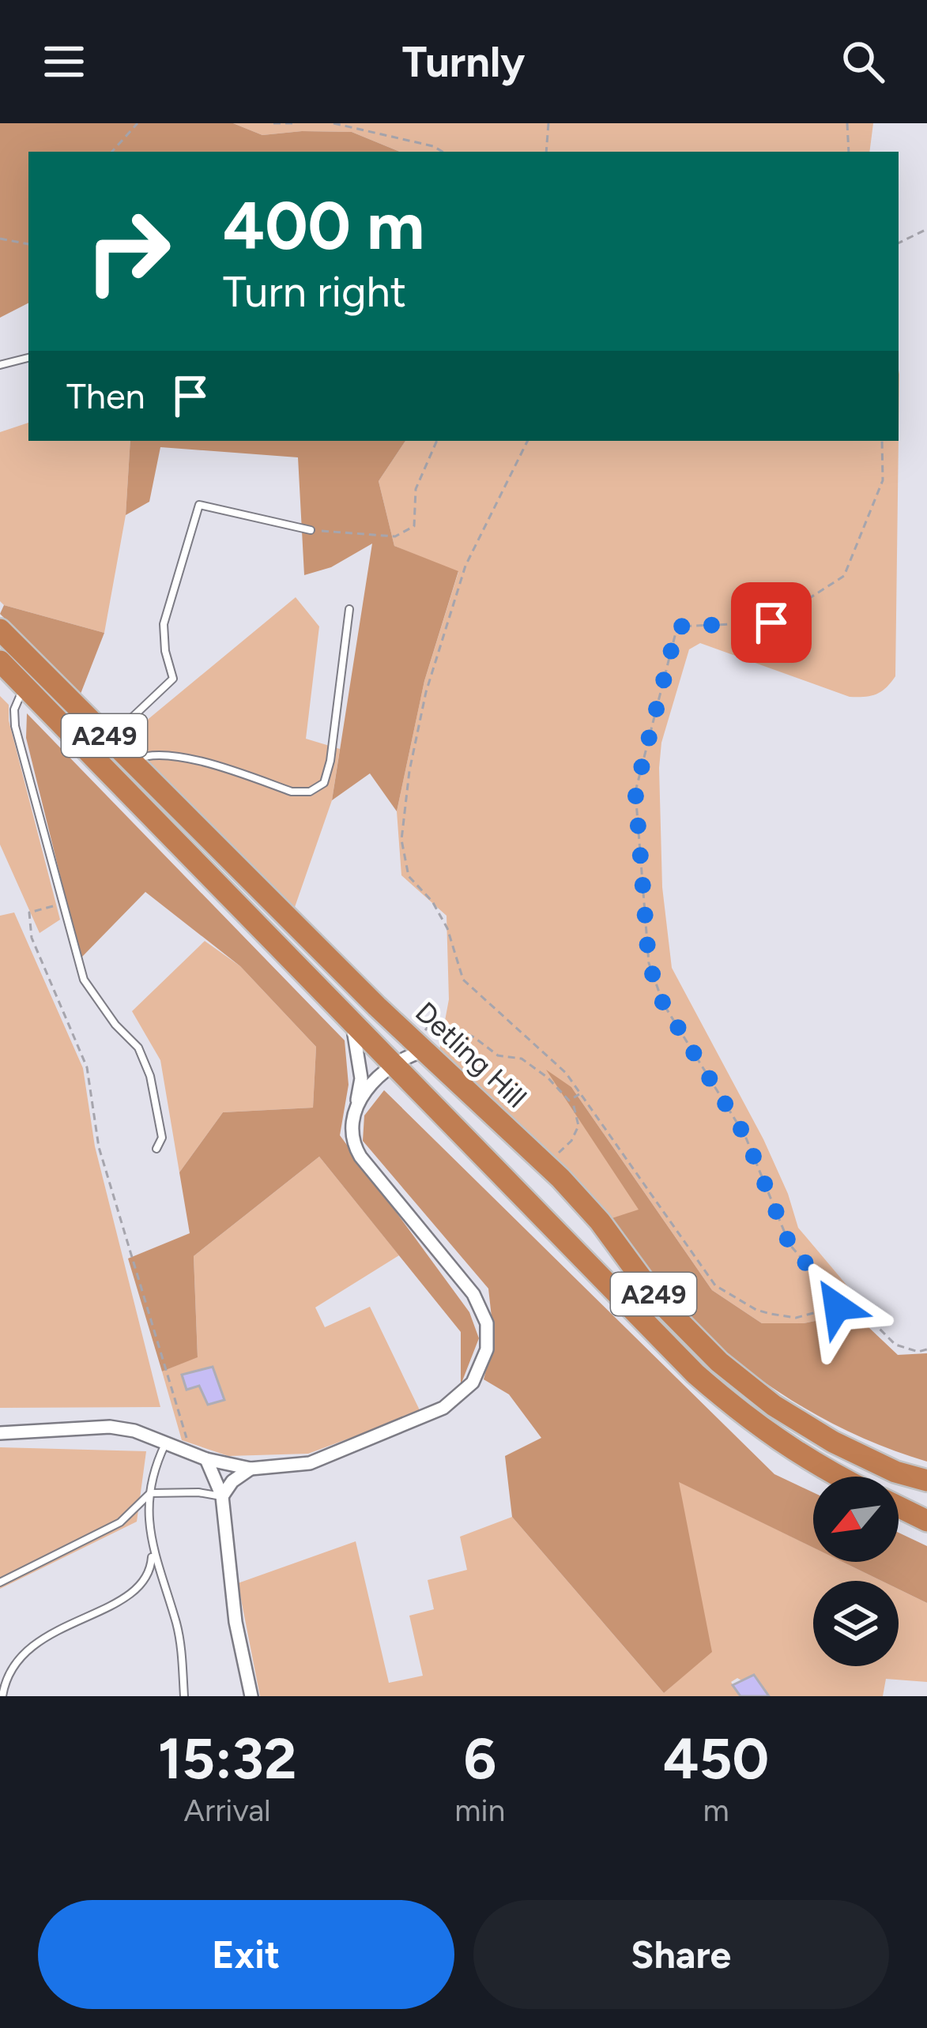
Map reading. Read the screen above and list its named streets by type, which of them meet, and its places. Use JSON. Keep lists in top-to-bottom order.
{
  "streets": {
    "highway": ["A249", "Detling Hill"]
  },
  "north": "bottom left",
  "page": {
    "header": "Turnly",
    "turn": ["400 m", "Turn right"],
    "then": "Then",
    "eta": [
      "15:32",
      "Arrival",
      "6",
      "min",
      "450",
      "m"
    ],
    "buttons": ["Exit", "Share"]
  }
}
